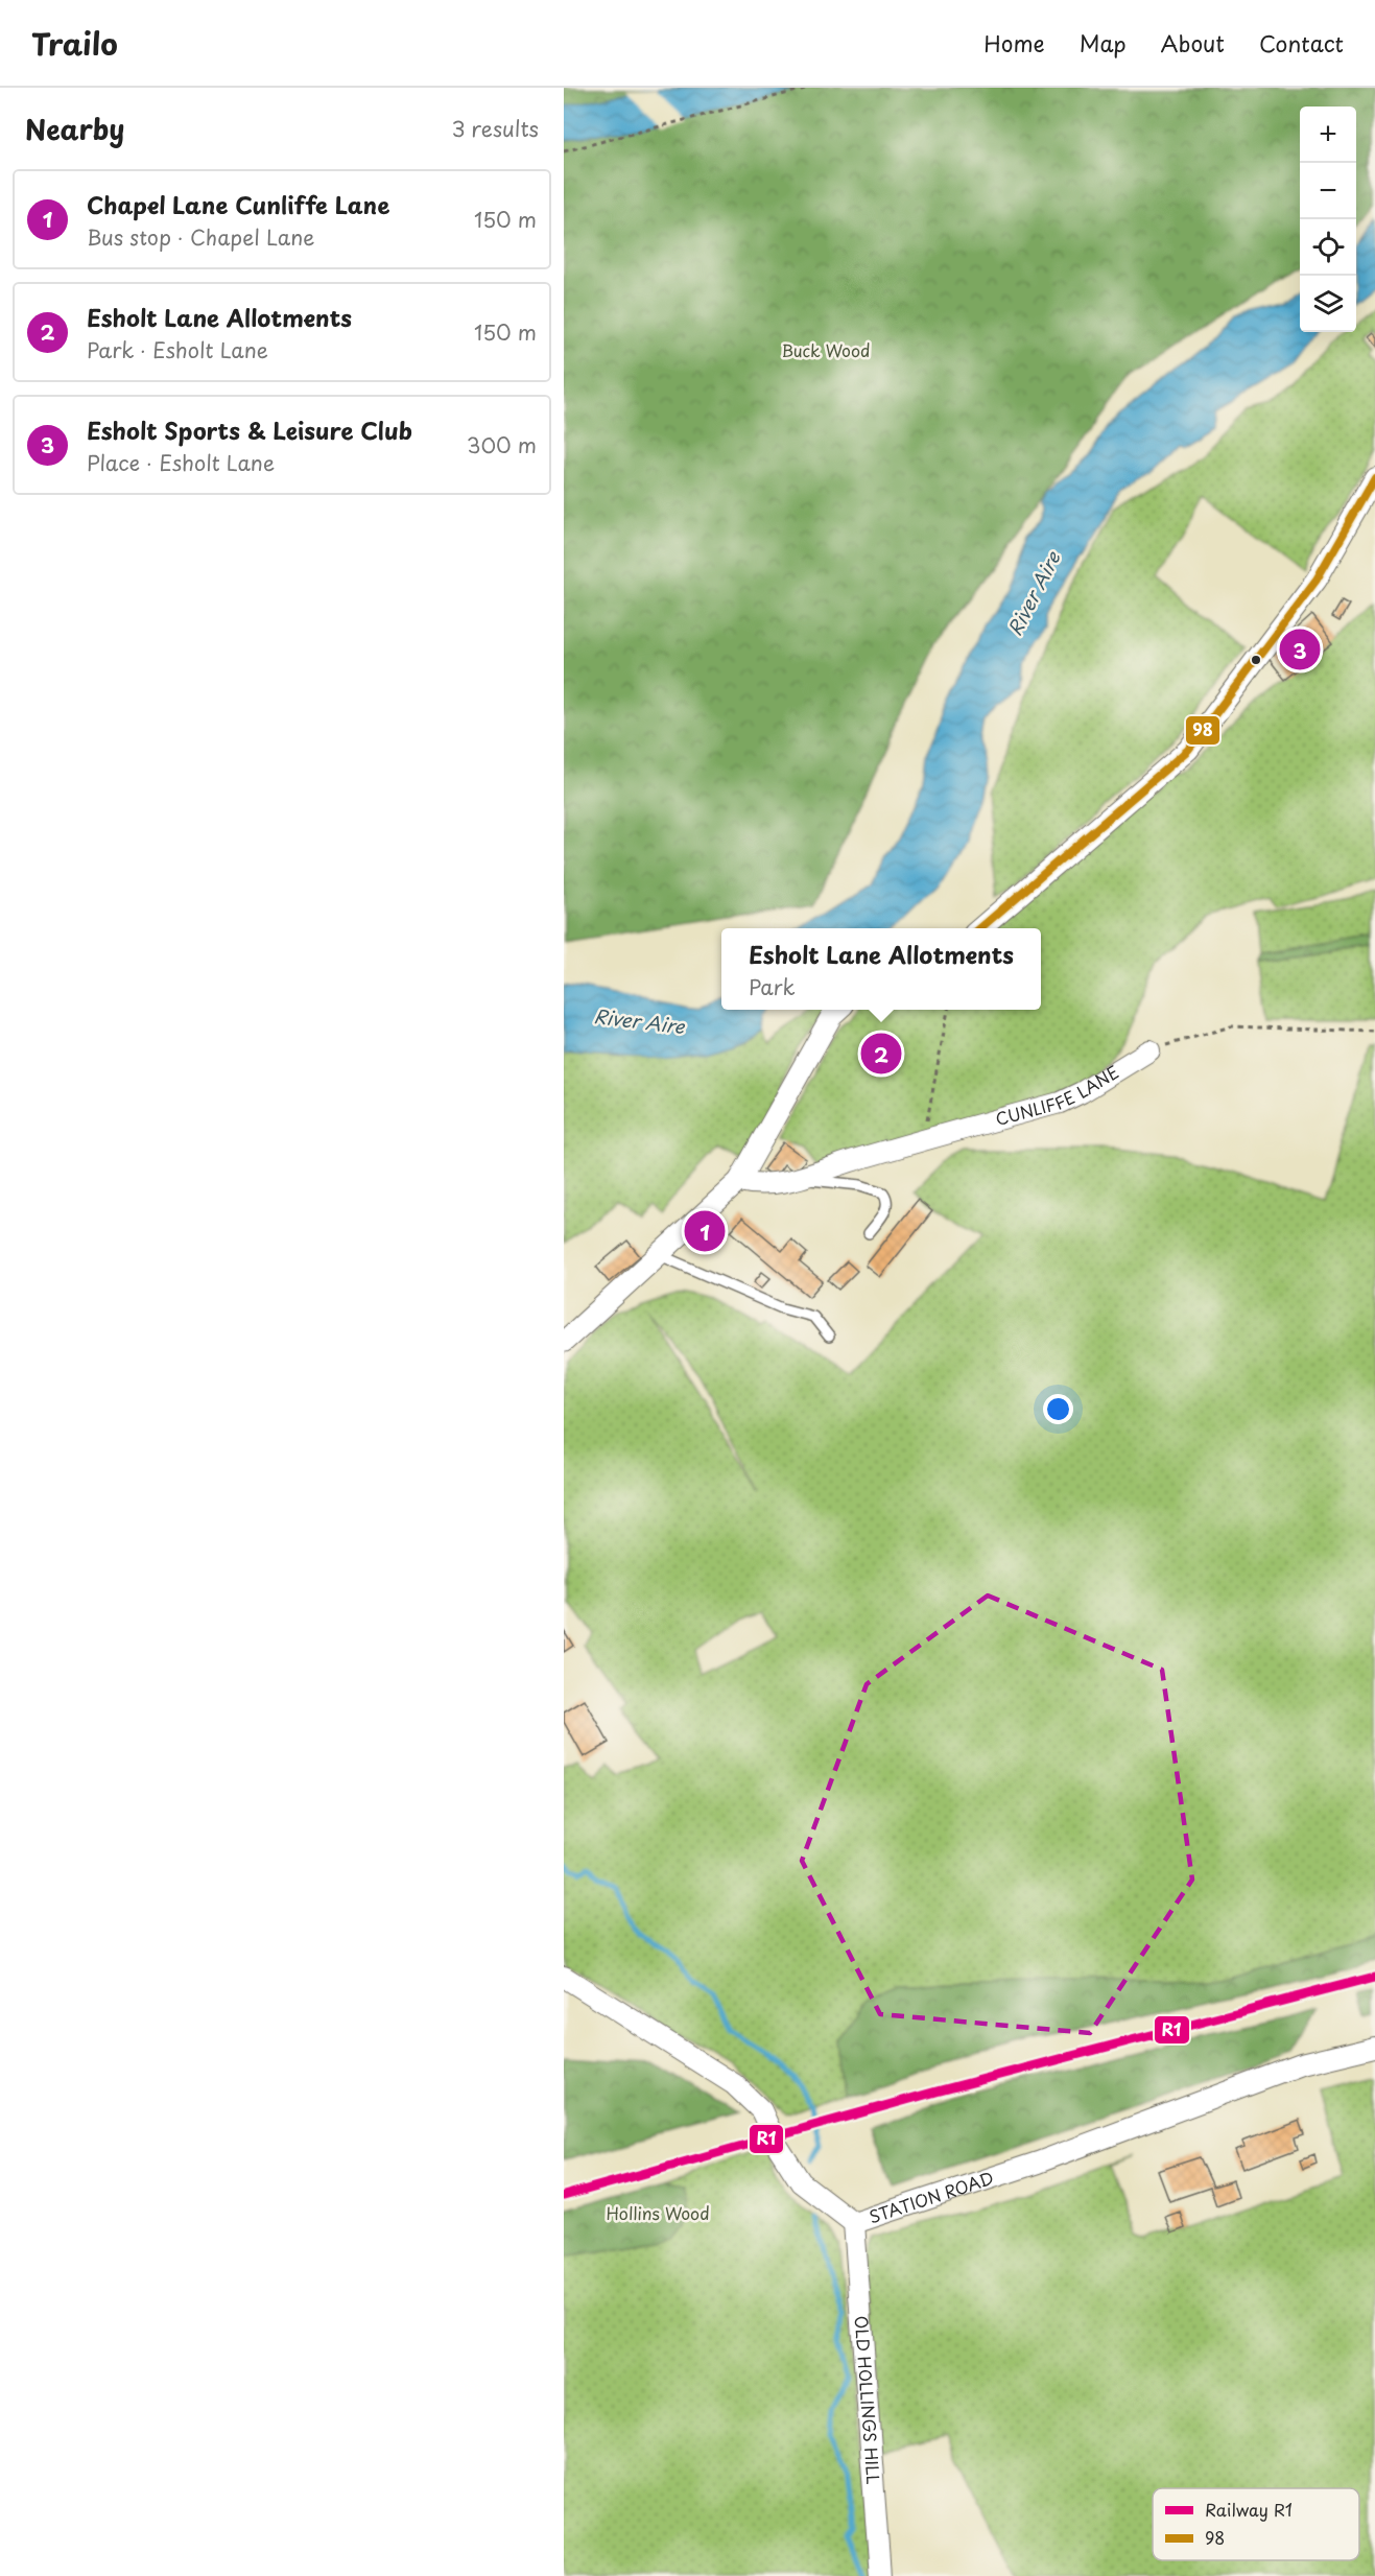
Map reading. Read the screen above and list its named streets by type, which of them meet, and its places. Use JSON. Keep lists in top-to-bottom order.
{
  "streets": {
    "street": ["CUNLIFFE LANE", "STATION ROAD", "OLD HOLLINGS HILL"]
  },
  "crossings": [
    ["STATION ROAD", "OLD HOLLINGS HILL"]
  ],
  "water": ["River Aire"],
  "parks": ["Buck Wood", "Hollins Wood"],
  "lines": ["transit line 98", "rail line R1"],
  "legend": ["Railway R1", "98"],
  "page": {
    "header": "Trailo",
    "nav": [
      "Home",
      "Map",
      "About",
      "Contact"
    ],
    "heading": ["Nearby", "3 results"],
    "map_buttons": ["+", "−"],
    "list": [
      {
        "mark": "1",
        "name": "Chapel Lane Cunliffe Lane",
        "note": "Bus stop · Chapel Lane",
        "value": "150 m"
      },
      {
        "mark": "2",
        "name": "Esholt Lane Allotments",
        "note": "Park · Esholt Lane",
        "value": "150 m"
      },
      {
        "mark": "3",
        "name": "Esholt Sports & Leisure Club",
        "note": "Place · Esholt Lane",
        "value": "300 m"
      }
    ],
    "pins": ["3", "2", "1"],
    "popup": ["Esholt Lane Allotments", "Park"]
  }
}
